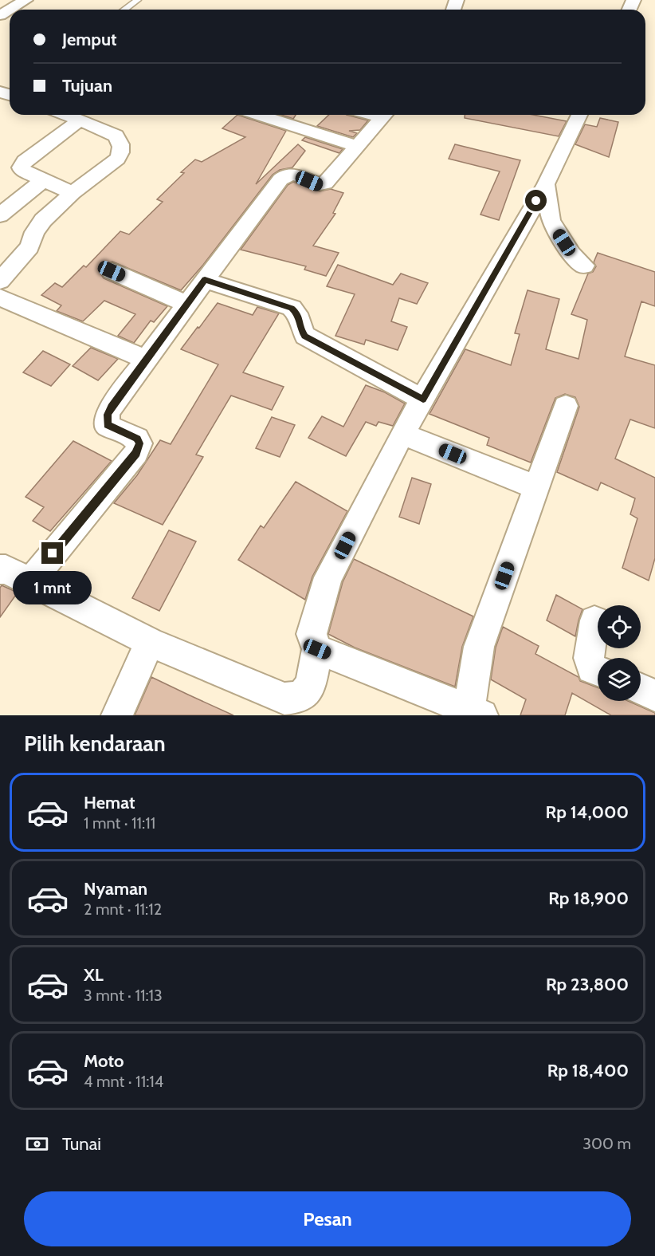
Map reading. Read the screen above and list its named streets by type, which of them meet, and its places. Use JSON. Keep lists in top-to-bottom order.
{
  "page": {
    "banner": ["Jemput", "Tujuan"],
    "bubble": "1 mnt",
    "heading": "Pilih kendaraan",
    "list": [
      {
        "name": "Hemat",
        "note": "1 mnt · 11:11",
        "value": "Rp 14,000"
      },
      {
        "name": "Nyaman",
        "note": "2 mnt · 11:12",
        "value": "Rp 18,900"
      },
      {
        "name": "XL",
        "note": "3 mnt · 11:13",
        "value": "Rp 23,800"
      },
      {
        "name": "Moto",
        "note": "4 mnt · 11:14",
        "value": "Rp 18,400"
      }
    ],
    "pay": ["Tunai", "300 m"],
    "buttons": "Pesan"
  }
}
